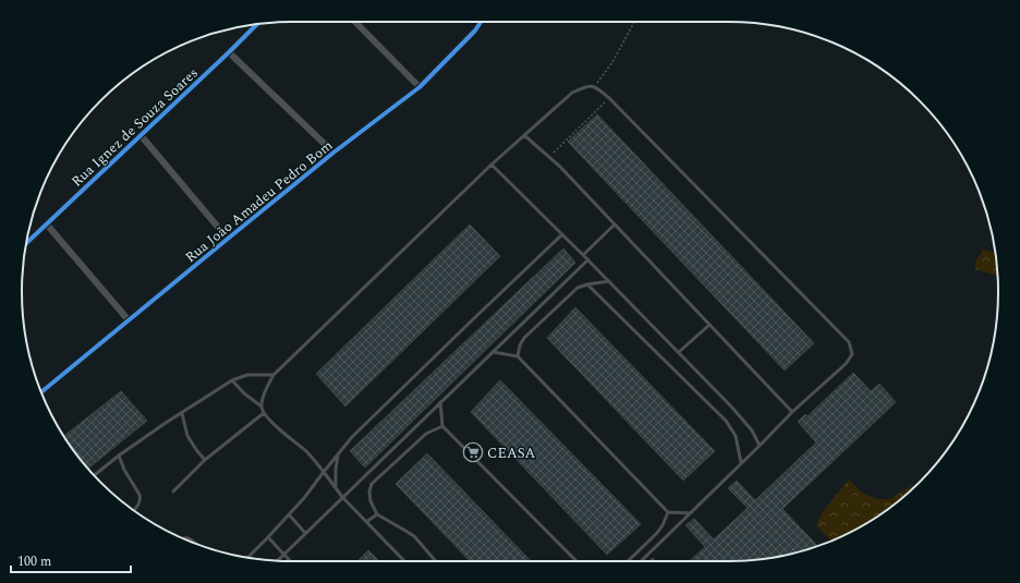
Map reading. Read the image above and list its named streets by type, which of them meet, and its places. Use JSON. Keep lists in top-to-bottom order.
{
  "streets": {
    "street": ["Rua Ignez de Souza Soares", "Rua João Amadeu Pedro Bom"]
  },
  "places": {
    "supermarket": ["CEASA"]
  },
  "scale_bar": "100 m"
}
